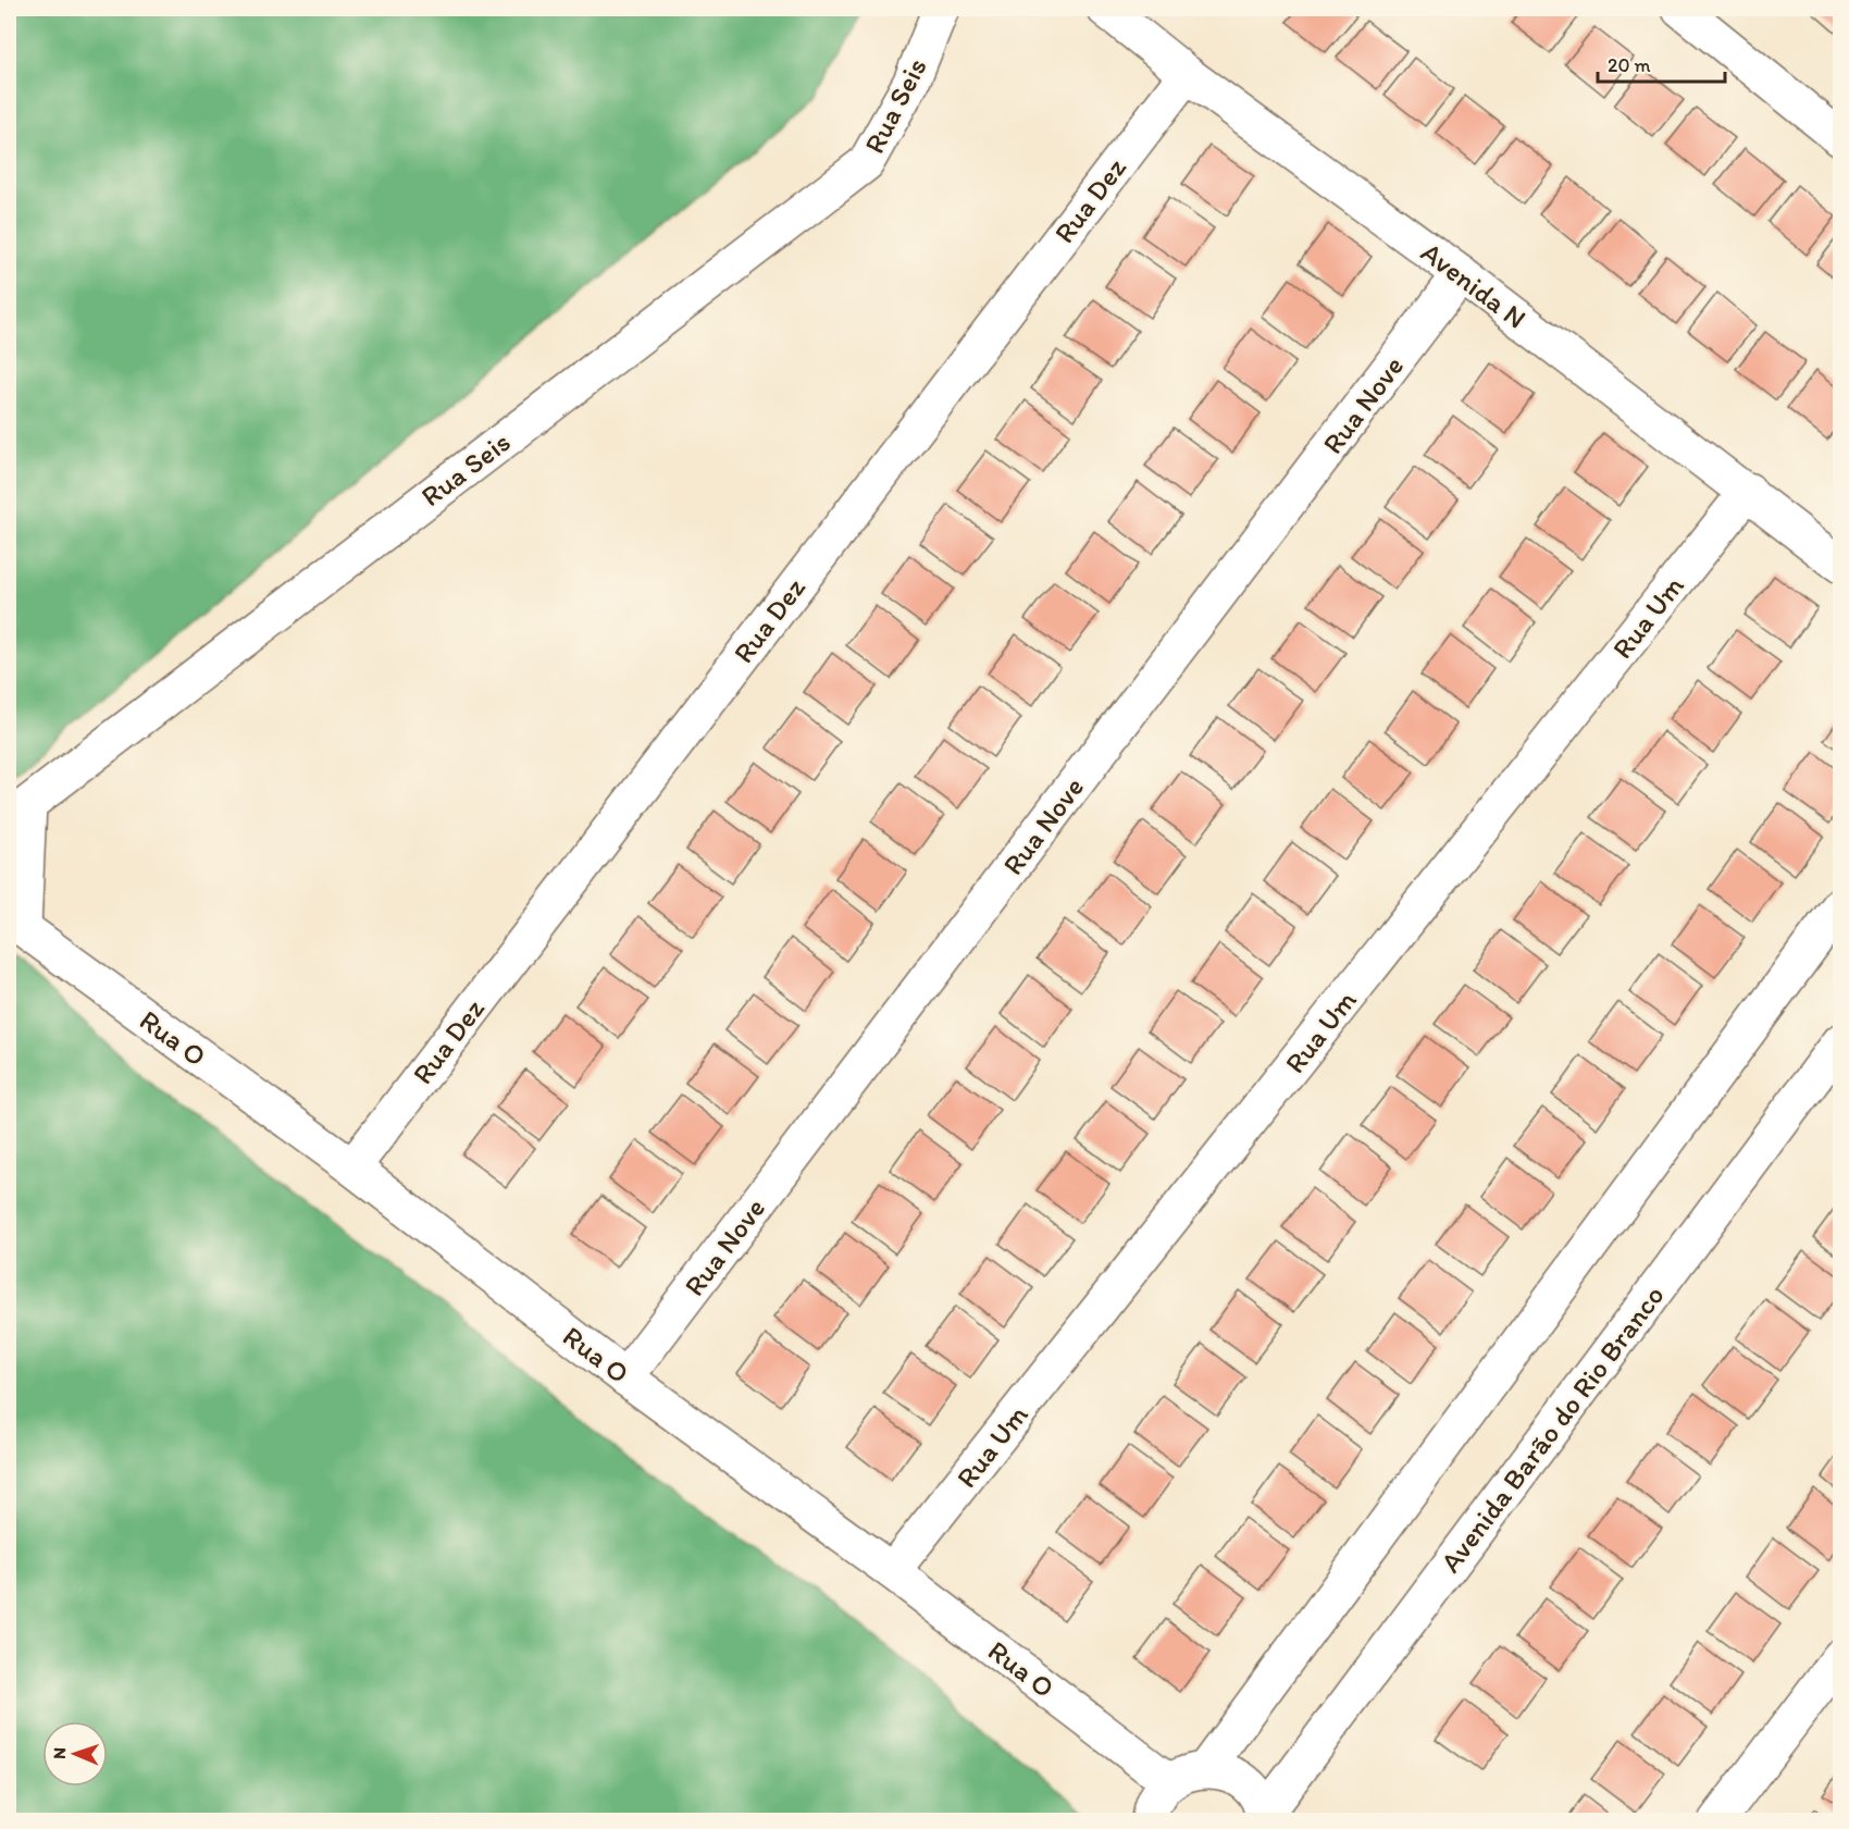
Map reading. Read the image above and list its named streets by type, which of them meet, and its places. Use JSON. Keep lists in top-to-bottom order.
{
  "streets": {
    "street": [
      "Rua Seis",
      "Rua Dez",
      "Avenida N",
      "Rua Nove",
      "Rua Um",
      "Rua O",
      "Avenida Barão do Rio Branco"
    ]
  },
  "crossings": [
    ["Rua Seis", "Rua O"],
    ["Rua Dez", "Avenida N"],
    ["Rua Dez", "Rua O"],
    ["Avenida N", "Rua Nove"],
    ["Avenida N", "Rua Um"],
    ["Rua Nove", "Rua O"],
    ["Rua Um", "Rua O"]
  ],
  "scale_bar": "20 m",
  "north": "left"
}
